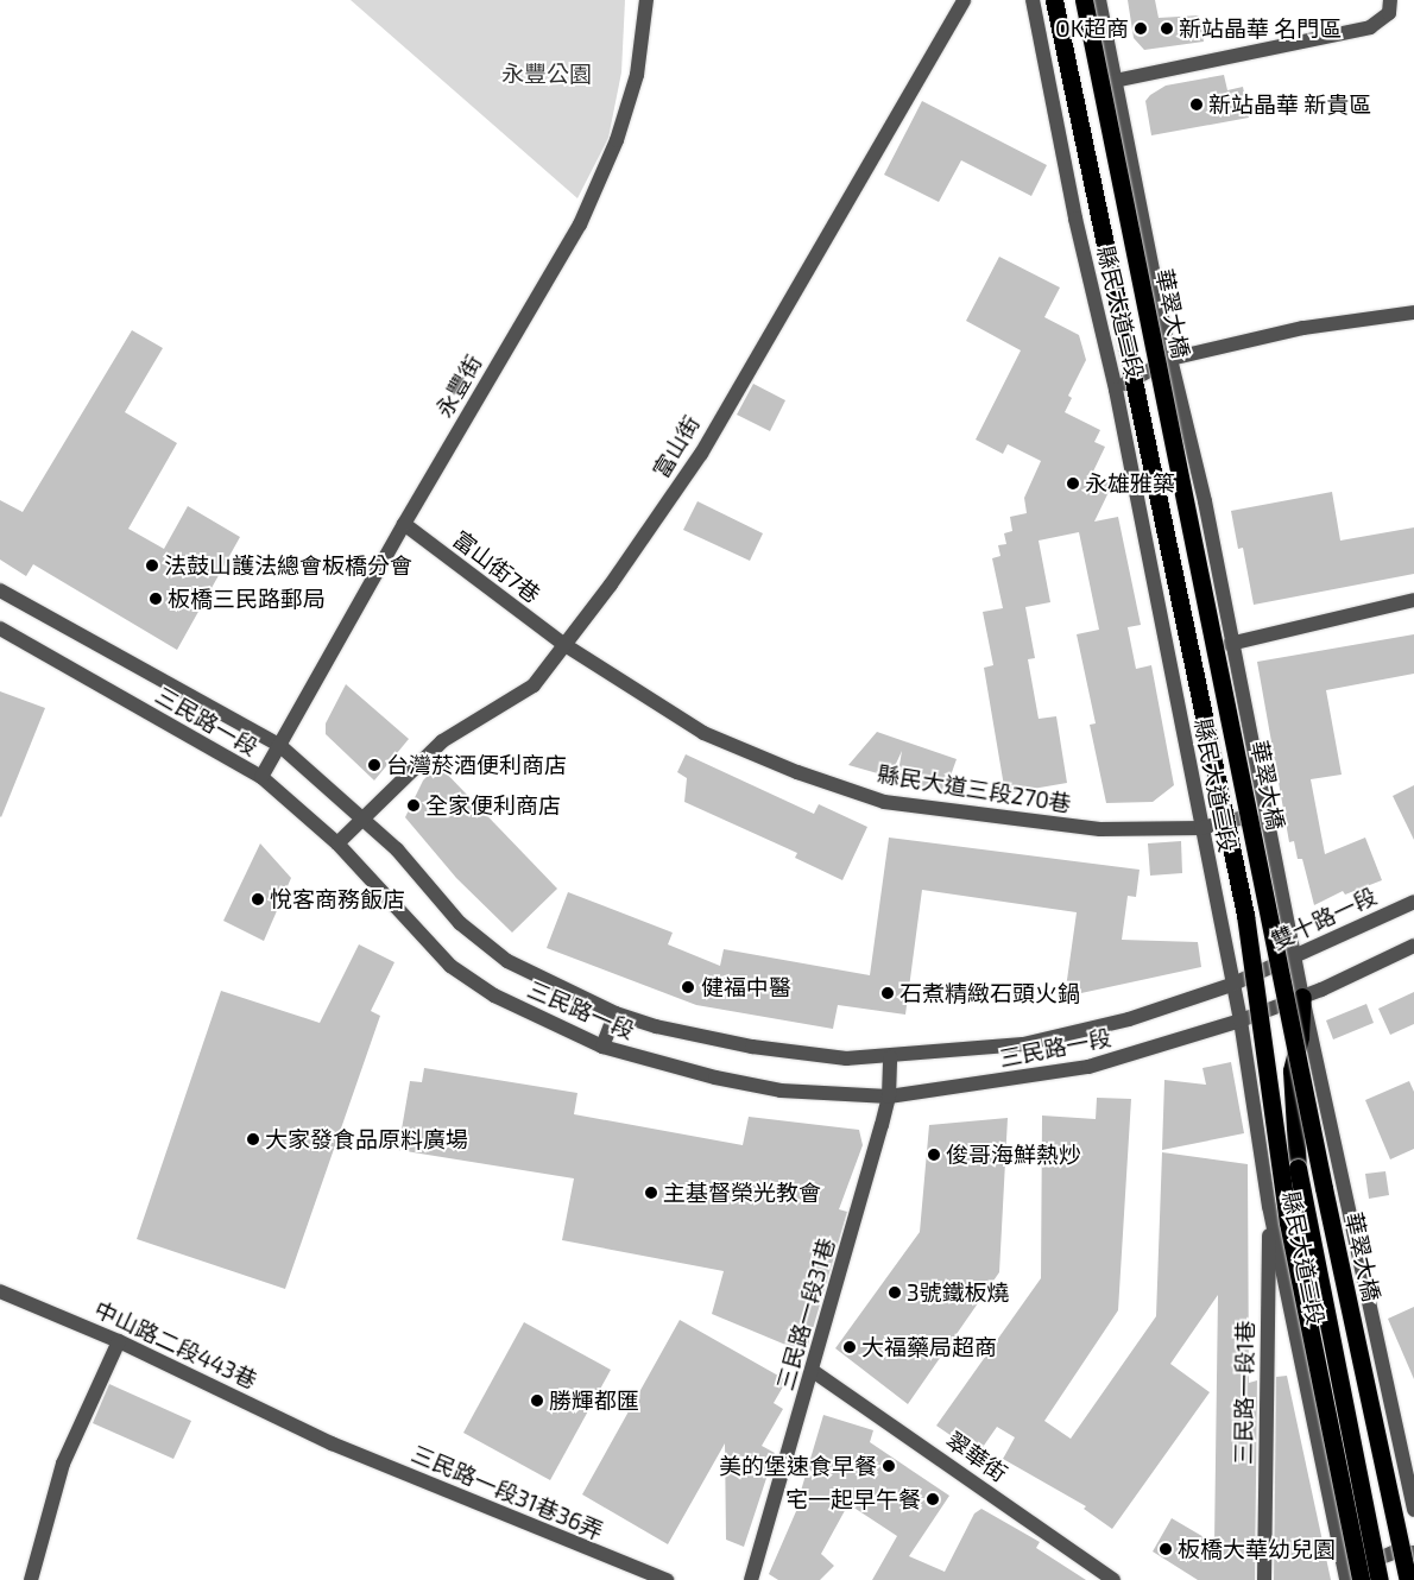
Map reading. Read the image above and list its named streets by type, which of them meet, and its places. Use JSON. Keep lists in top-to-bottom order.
{
  "streets": {
    "highway": ["華翠大橋"],
    "street": [
      "縣民大道三段",
      "永豐街",
      "富山街",
      "富山街7巷",
      "三民路一段",
      "縣民大道三段270巷",
      "雙十路一段",
      "三民路一段31巷",
      "中山路二段443巷",
      "三民路一段1巷",
      "翠華街",
      "三民路一段31巷36弄"
    ]
  },
  "crossings": [
    ["縣民大道三段", "三民路一段"],
    ["縣民大道三段", "縣民大道三段270巷"],
    ["縣民大道三段", "雙十路一段"],
    ["縣民大道三段", "三民路一段1巷"],
    ["永豐街", "富山街7巷"],
    ["永豐街", "三民路一段"],
    ["富山街", "富山街7巷"],
    ["富山街", "三民路一段"],
    ["富山街", "縣民大道三段270巷"],
    ["富山街7巷", "縣民大道三段270巷"],
    ["三民路一段", "雙十路一段"],
    ["三民路一段", "三民路一段31巷"],
    ["三民路一段31巷", "翠華街"],
    ["中山路二段443巷", "三民路一段31巷36弄"]
  ],
  "parks": ["永豐公園"],
  "places": [
    "OK超商",
    "新站晶華 名門區",
    "新站晶華 新貴區",
    "永雄雅築",
    "法鼓山護法總會板橋分會",
    "板橋三民路郵局",
    "台灣菸酒便利商店",
    "全家便利商店",
    "悅客商務飯店",
    "健福中醫",
    "石煮精緻石頭火鍋",
    "大家發食品原料廣場",
    "俊哥海鮮熱炒",
    "主基督榮光教會",
    "3號鐵板燒",
    "大福藥局超商",
    "勝輝都匯",
    "美的堡速食早餐",
    "宅一起早午餐",
    "板橋大華幼兒園"
  ]
}
